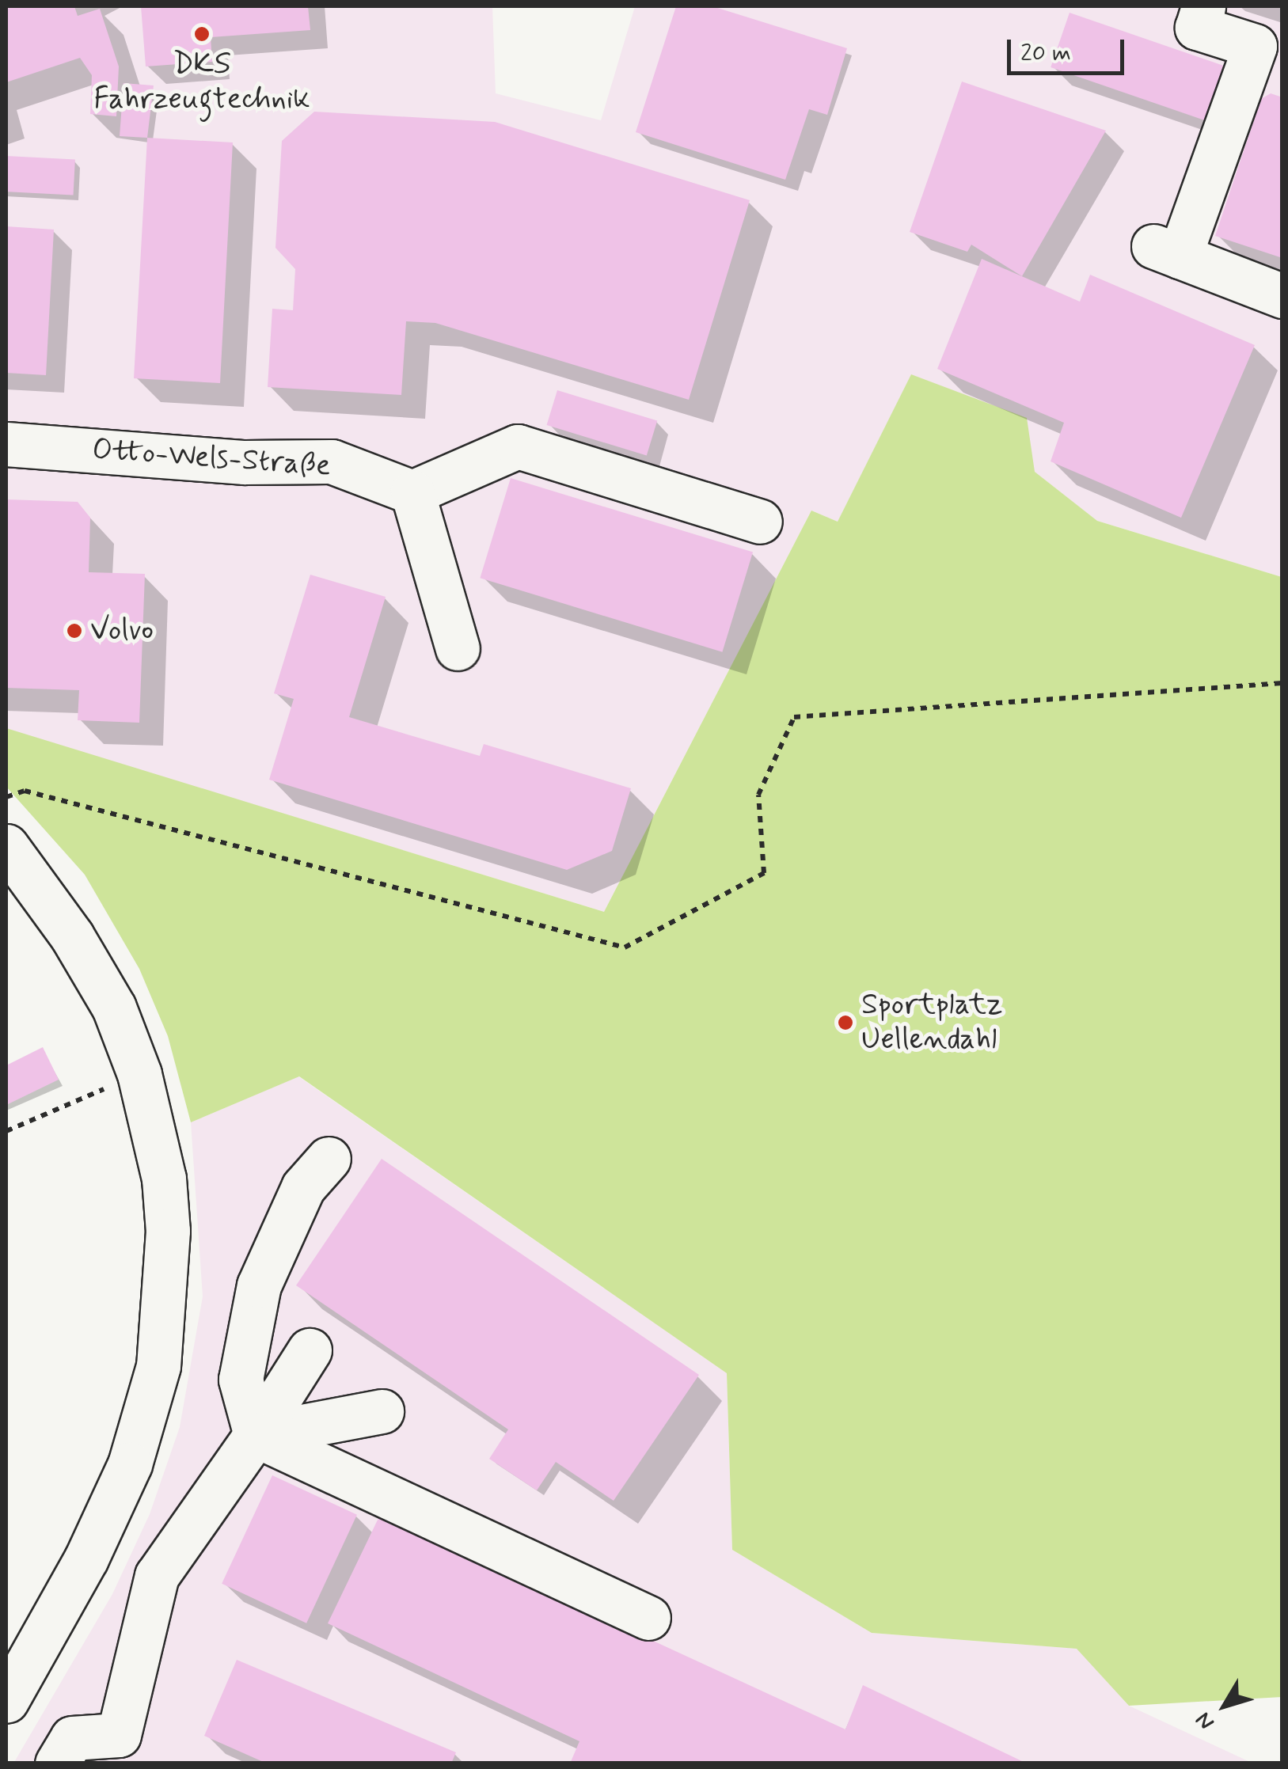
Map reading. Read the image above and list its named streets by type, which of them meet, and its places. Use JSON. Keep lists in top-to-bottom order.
{
  "streets": {
    "street": ["Otto-Wels-Straße"]
  },
  "places": ["DKS Fahrzeugtechnik", "Volvo", "Sportplatz Uellendahl"],
  "scale_bar": "20 m",
  "north": "bottom left"
}
